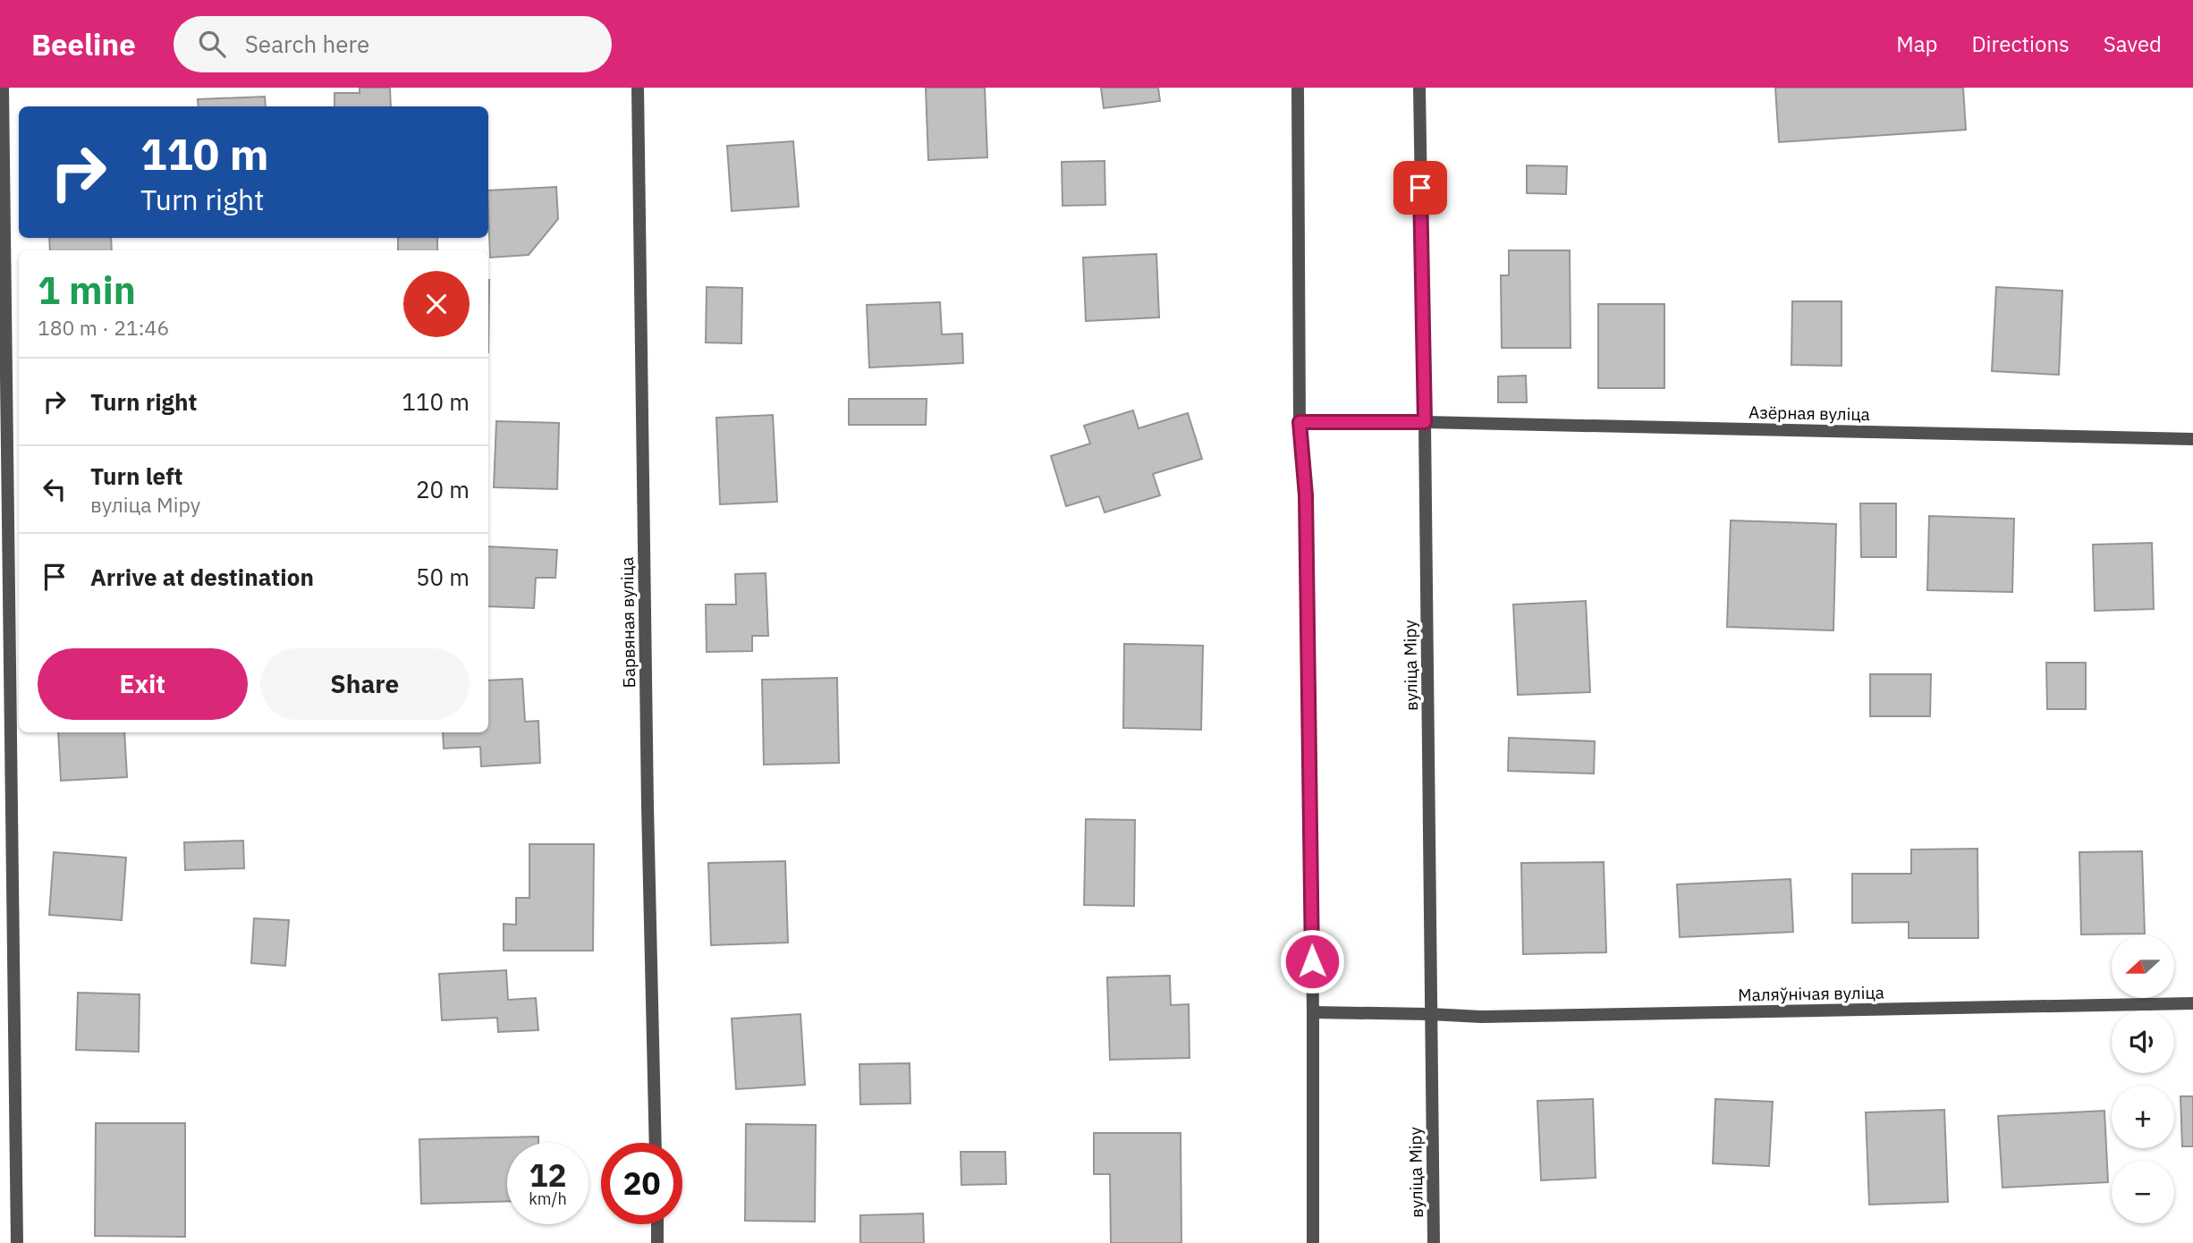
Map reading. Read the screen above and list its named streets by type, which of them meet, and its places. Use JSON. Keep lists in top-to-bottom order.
{
  "streets": {
    "street": [
      "Азёрная вуліца",
      "Барвяная вуліца",
      "вуліца Міру",
      "Маляўнічая вуліца"
    ]
  },
  "crossings": [
    ["Азёрная вуліца", "вуліца Міру"],
    ["вуліца Міру", "Маляўнічая вуліца"]
  ],
  "north": "left",
  "page": {
    "header": "Beeline",
    "search": "Search here",
    "nav": ["Map", "Directions", "Saved"],
    "turn": ["110 m", "Turn right"],
    "heading": ["1 min", "180 m · 21:46"],
    "list": [
      {
        "name": "Turn right",
        "value": "110 m"
      },
      {
        "name": "Turn left",
        "note": "вуліца Міру",
        "value": "20 m"
      },
      {
        "name": "Arrive at destination",
        "value": "50 m"
      }
    ],
    "buttons": ["Exit", "Share"],
    "map_buttons": ["+", "−"],
    "speed": "12 km/h",
    "limit": "20"
  }
}
